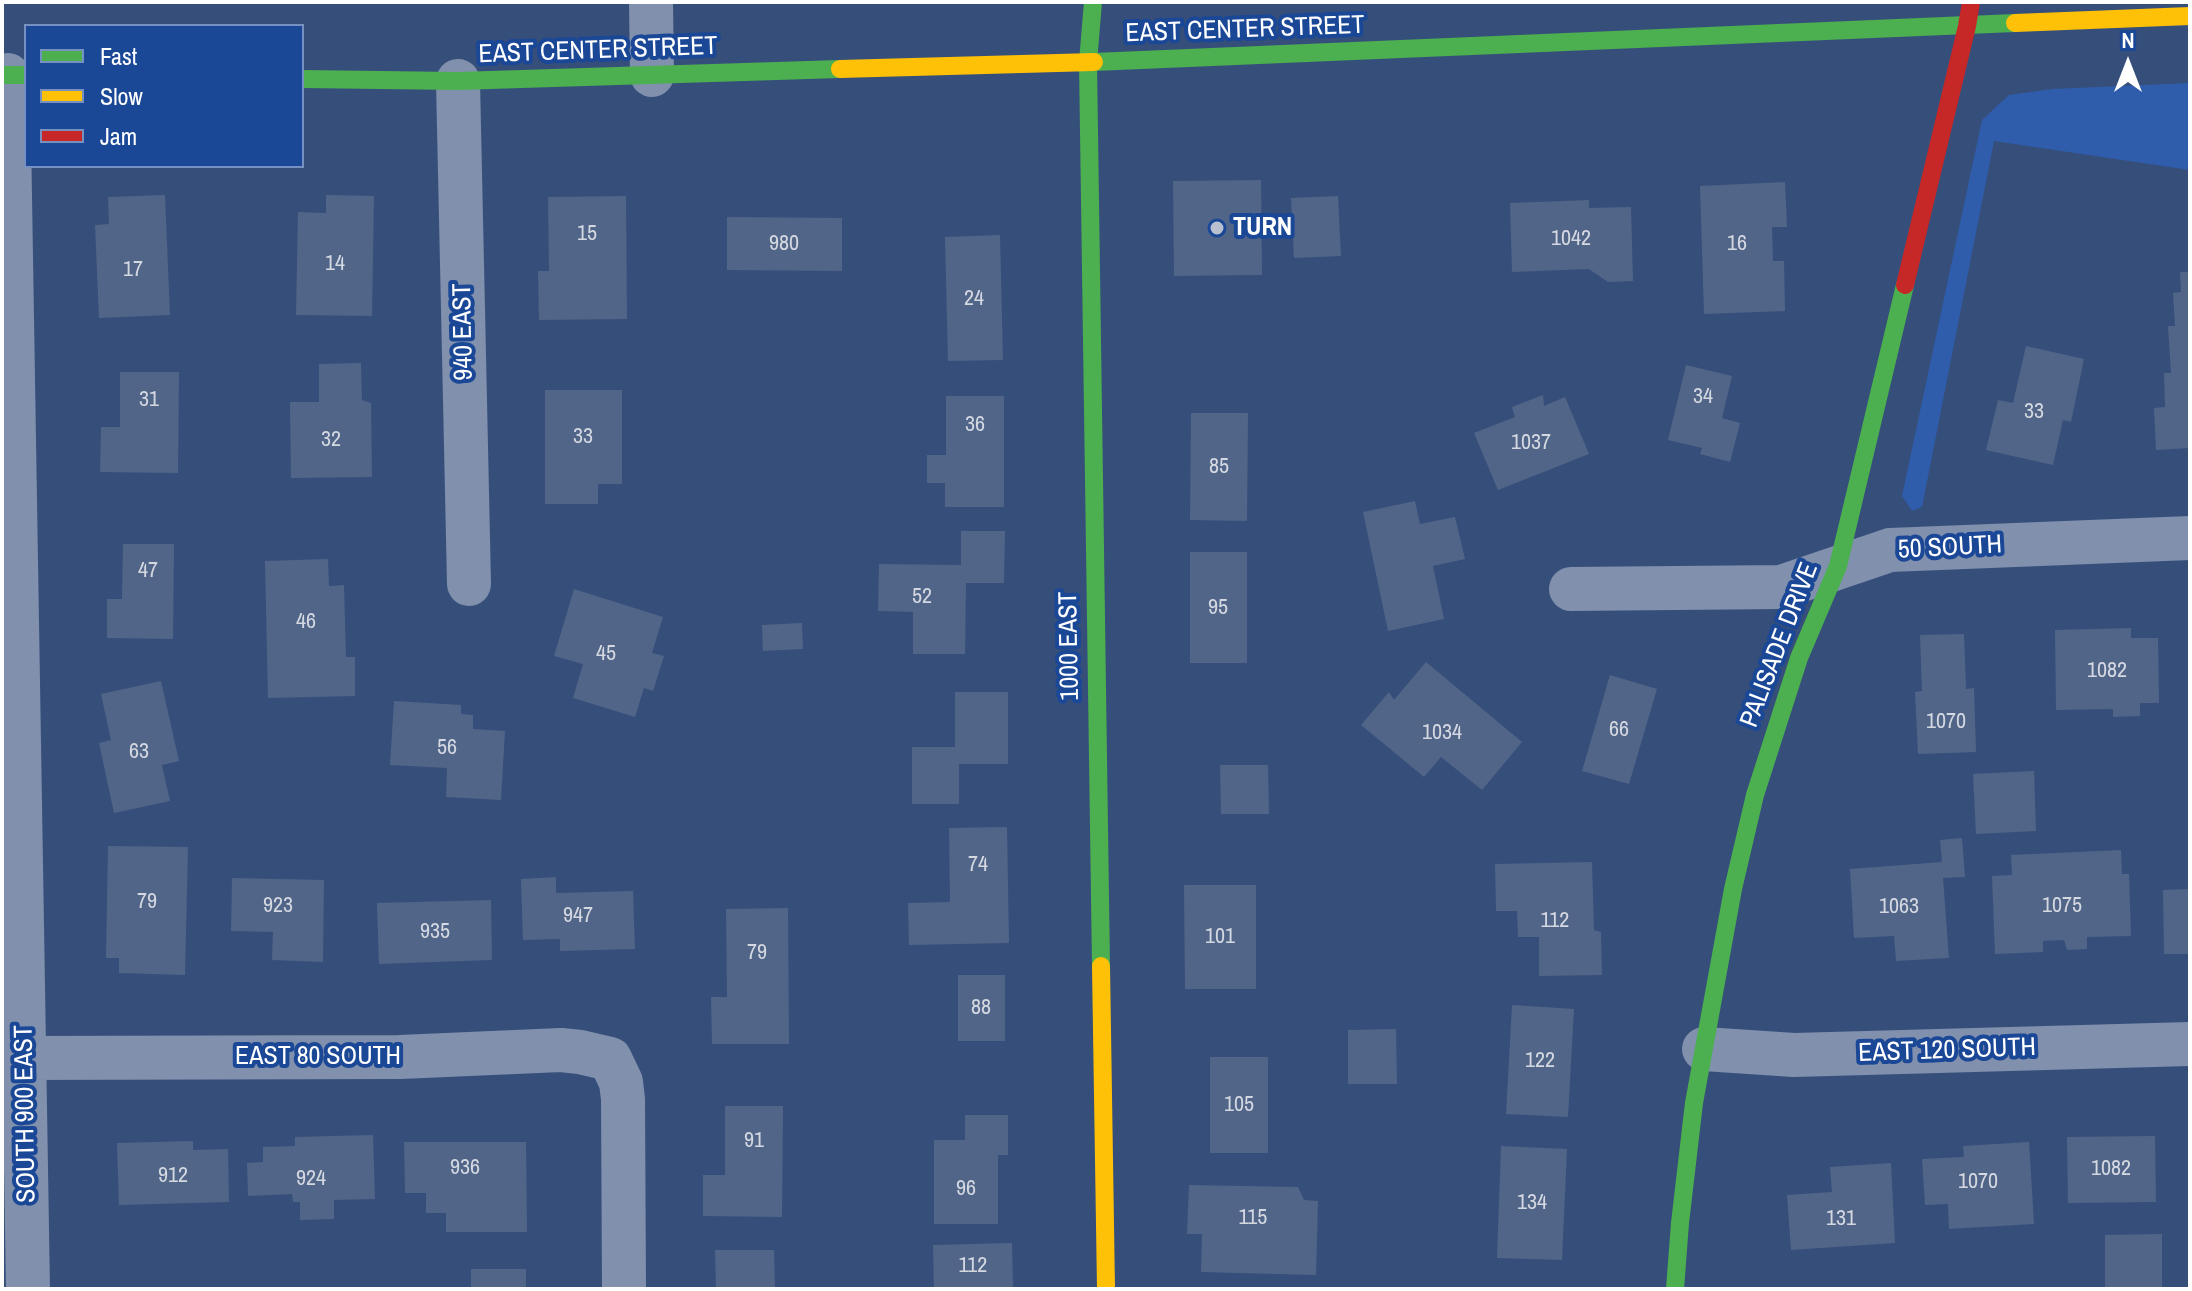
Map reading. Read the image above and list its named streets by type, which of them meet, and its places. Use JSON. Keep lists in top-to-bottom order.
{
  "streets": {
    "street": [
      "EAST CENTER STREET",
      "940 EAST",
      "50 SOUTH",
      "PALISADE DRIVE",
      "1000 EAST",
      "EAST 120 SOUTH",
      "EAST 80 SOUTH",
      "SOUTH 900 EAST"
    ]
  },
  "crossings": [
    ["EAST CENTER STREET", "940 EAST"],
    ["EAST CENTER STREET", "PALISADE DRIVE"],
    ["EAST CENTER STREET", "1000 EAST"],
    ["50 SOUTH", "PALISADE DRIVE"],
    ["PALISADE DRIVE", "EAST 120 SOUTH"],
    ["EAST 80 SOUTH", "SOUTH 900 EAST"]
  ],
  "places": ["TURN"],
  "house_numbers": [
    "15",
    "1042",
    "980",
    "16",
    "14",
    "17",
    "24",
    "34",
    "31",
    "33",
    "36",
    "33",
    "32",
    "1037",
    "85",
    "47",
    "52",
    "95",
    "46",
    "45",
    "1082",
    "1070",
    "66",
    "1034",
    "56",
    "63",
    "74",
    "79",
    "923",
    "1075",
    "1063",
    "947",
    "112",
    "935",
    "101",
    "79",
    "88",
    "122",
    "105",
    "91",
    "936",
    "1082",
    "912",
    "924",
    "1070",
    "96",
    "134",
    "115",
    "131",
    "112"
  ],
  "legend": ["Fast", "Slow", "Jam"],
  "north": "top"
}
